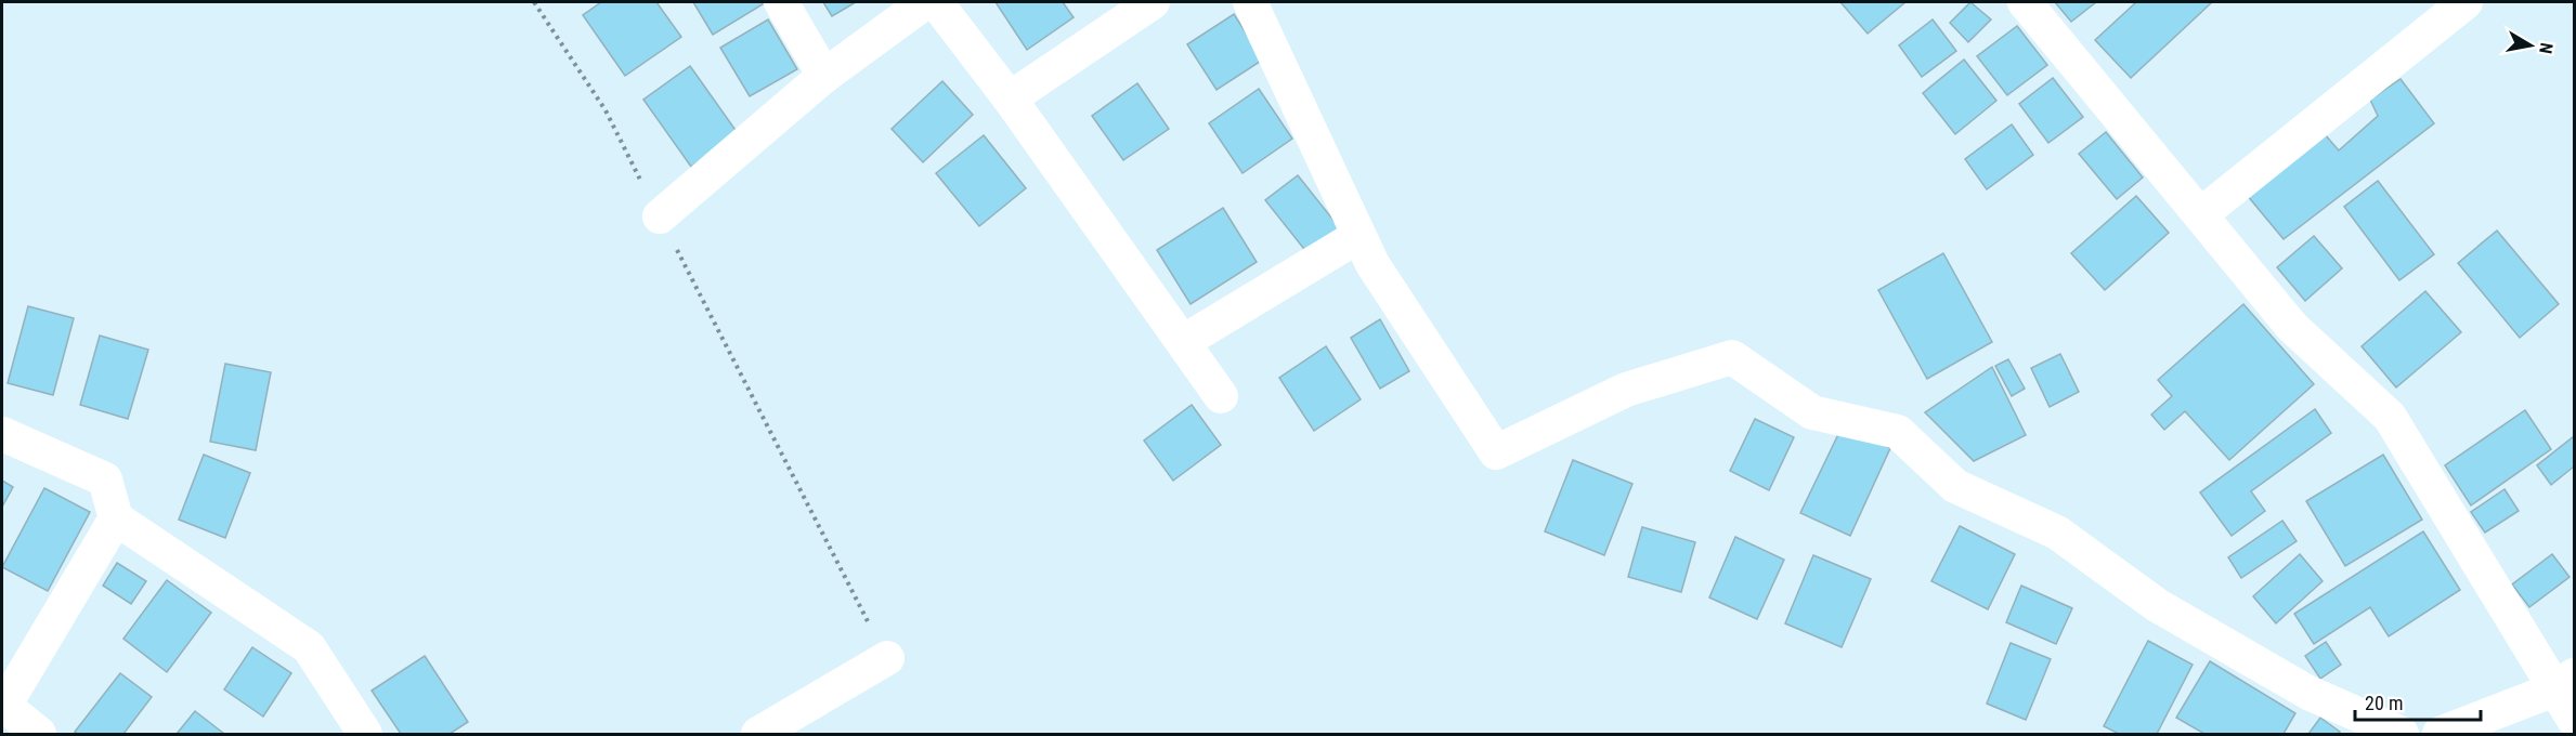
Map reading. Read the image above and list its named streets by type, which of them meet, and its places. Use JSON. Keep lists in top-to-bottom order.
{
  "scale_bar": "20 m",
  "north": "right"
}
